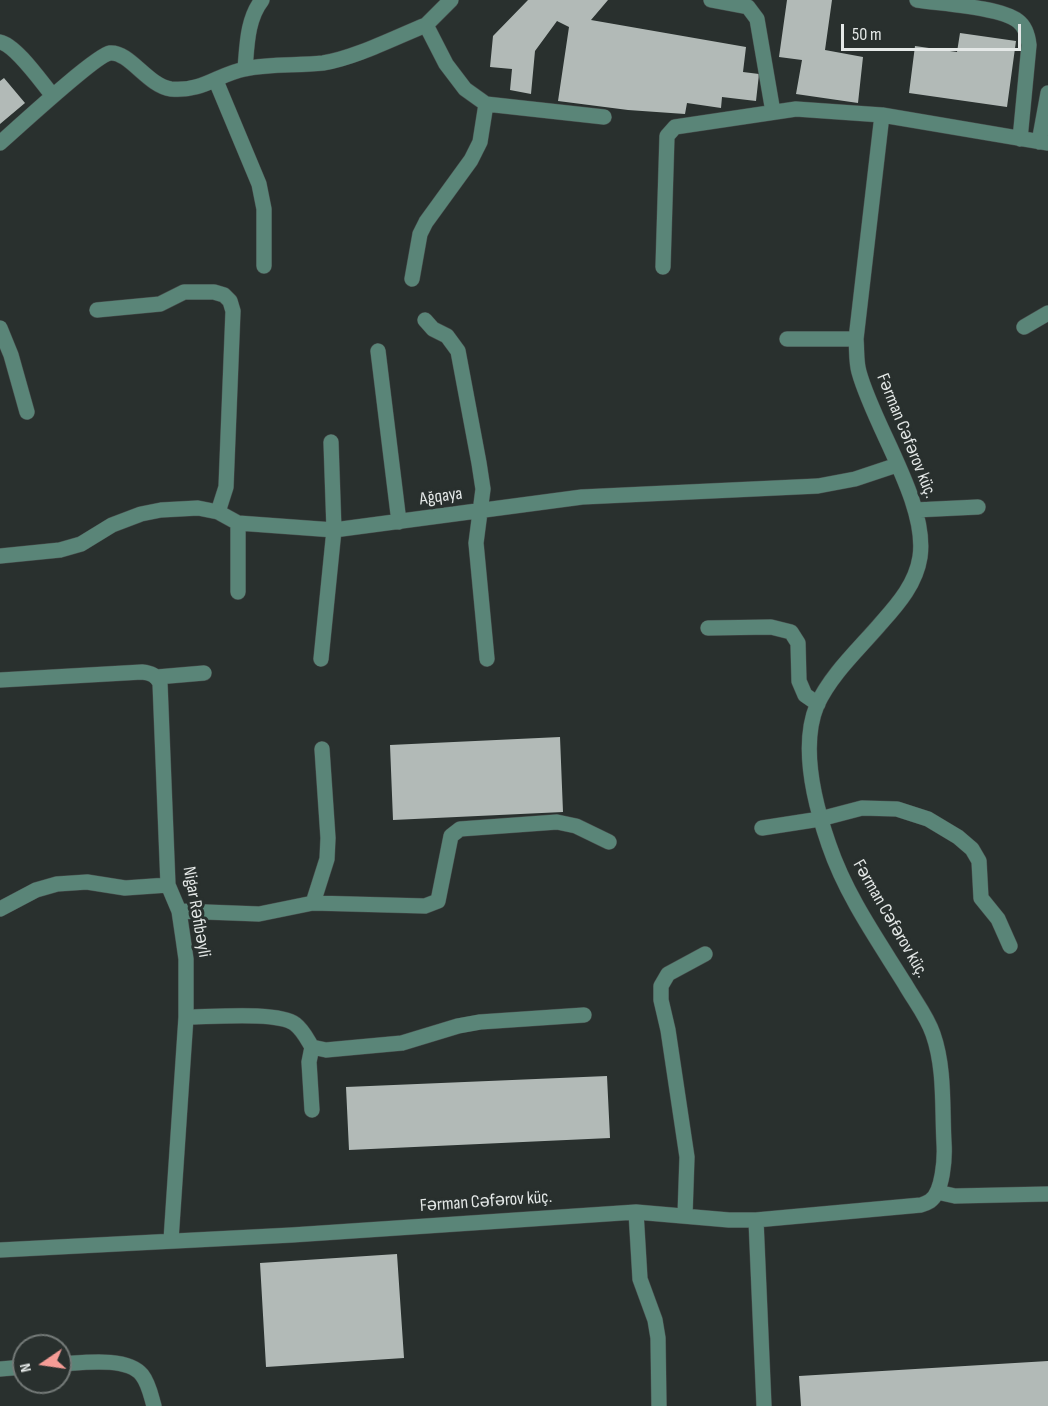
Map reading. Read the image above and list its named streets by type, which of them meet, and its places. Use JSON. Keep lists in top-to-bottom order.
{
  "streets": {
    "street": ["Fərman Cəfərov küç.", "Ağqaya", "Nigar Rəfibəyli"]
  },
  "crossings": [
    ["Fərman Cəfərov küç.", "Ağqaya"],
    ["Fərman Cəfərov küç.", "Nigar Rəfibəyli"]
  ],
  "scale_bar": "50 m",
  "north": "left"
}
